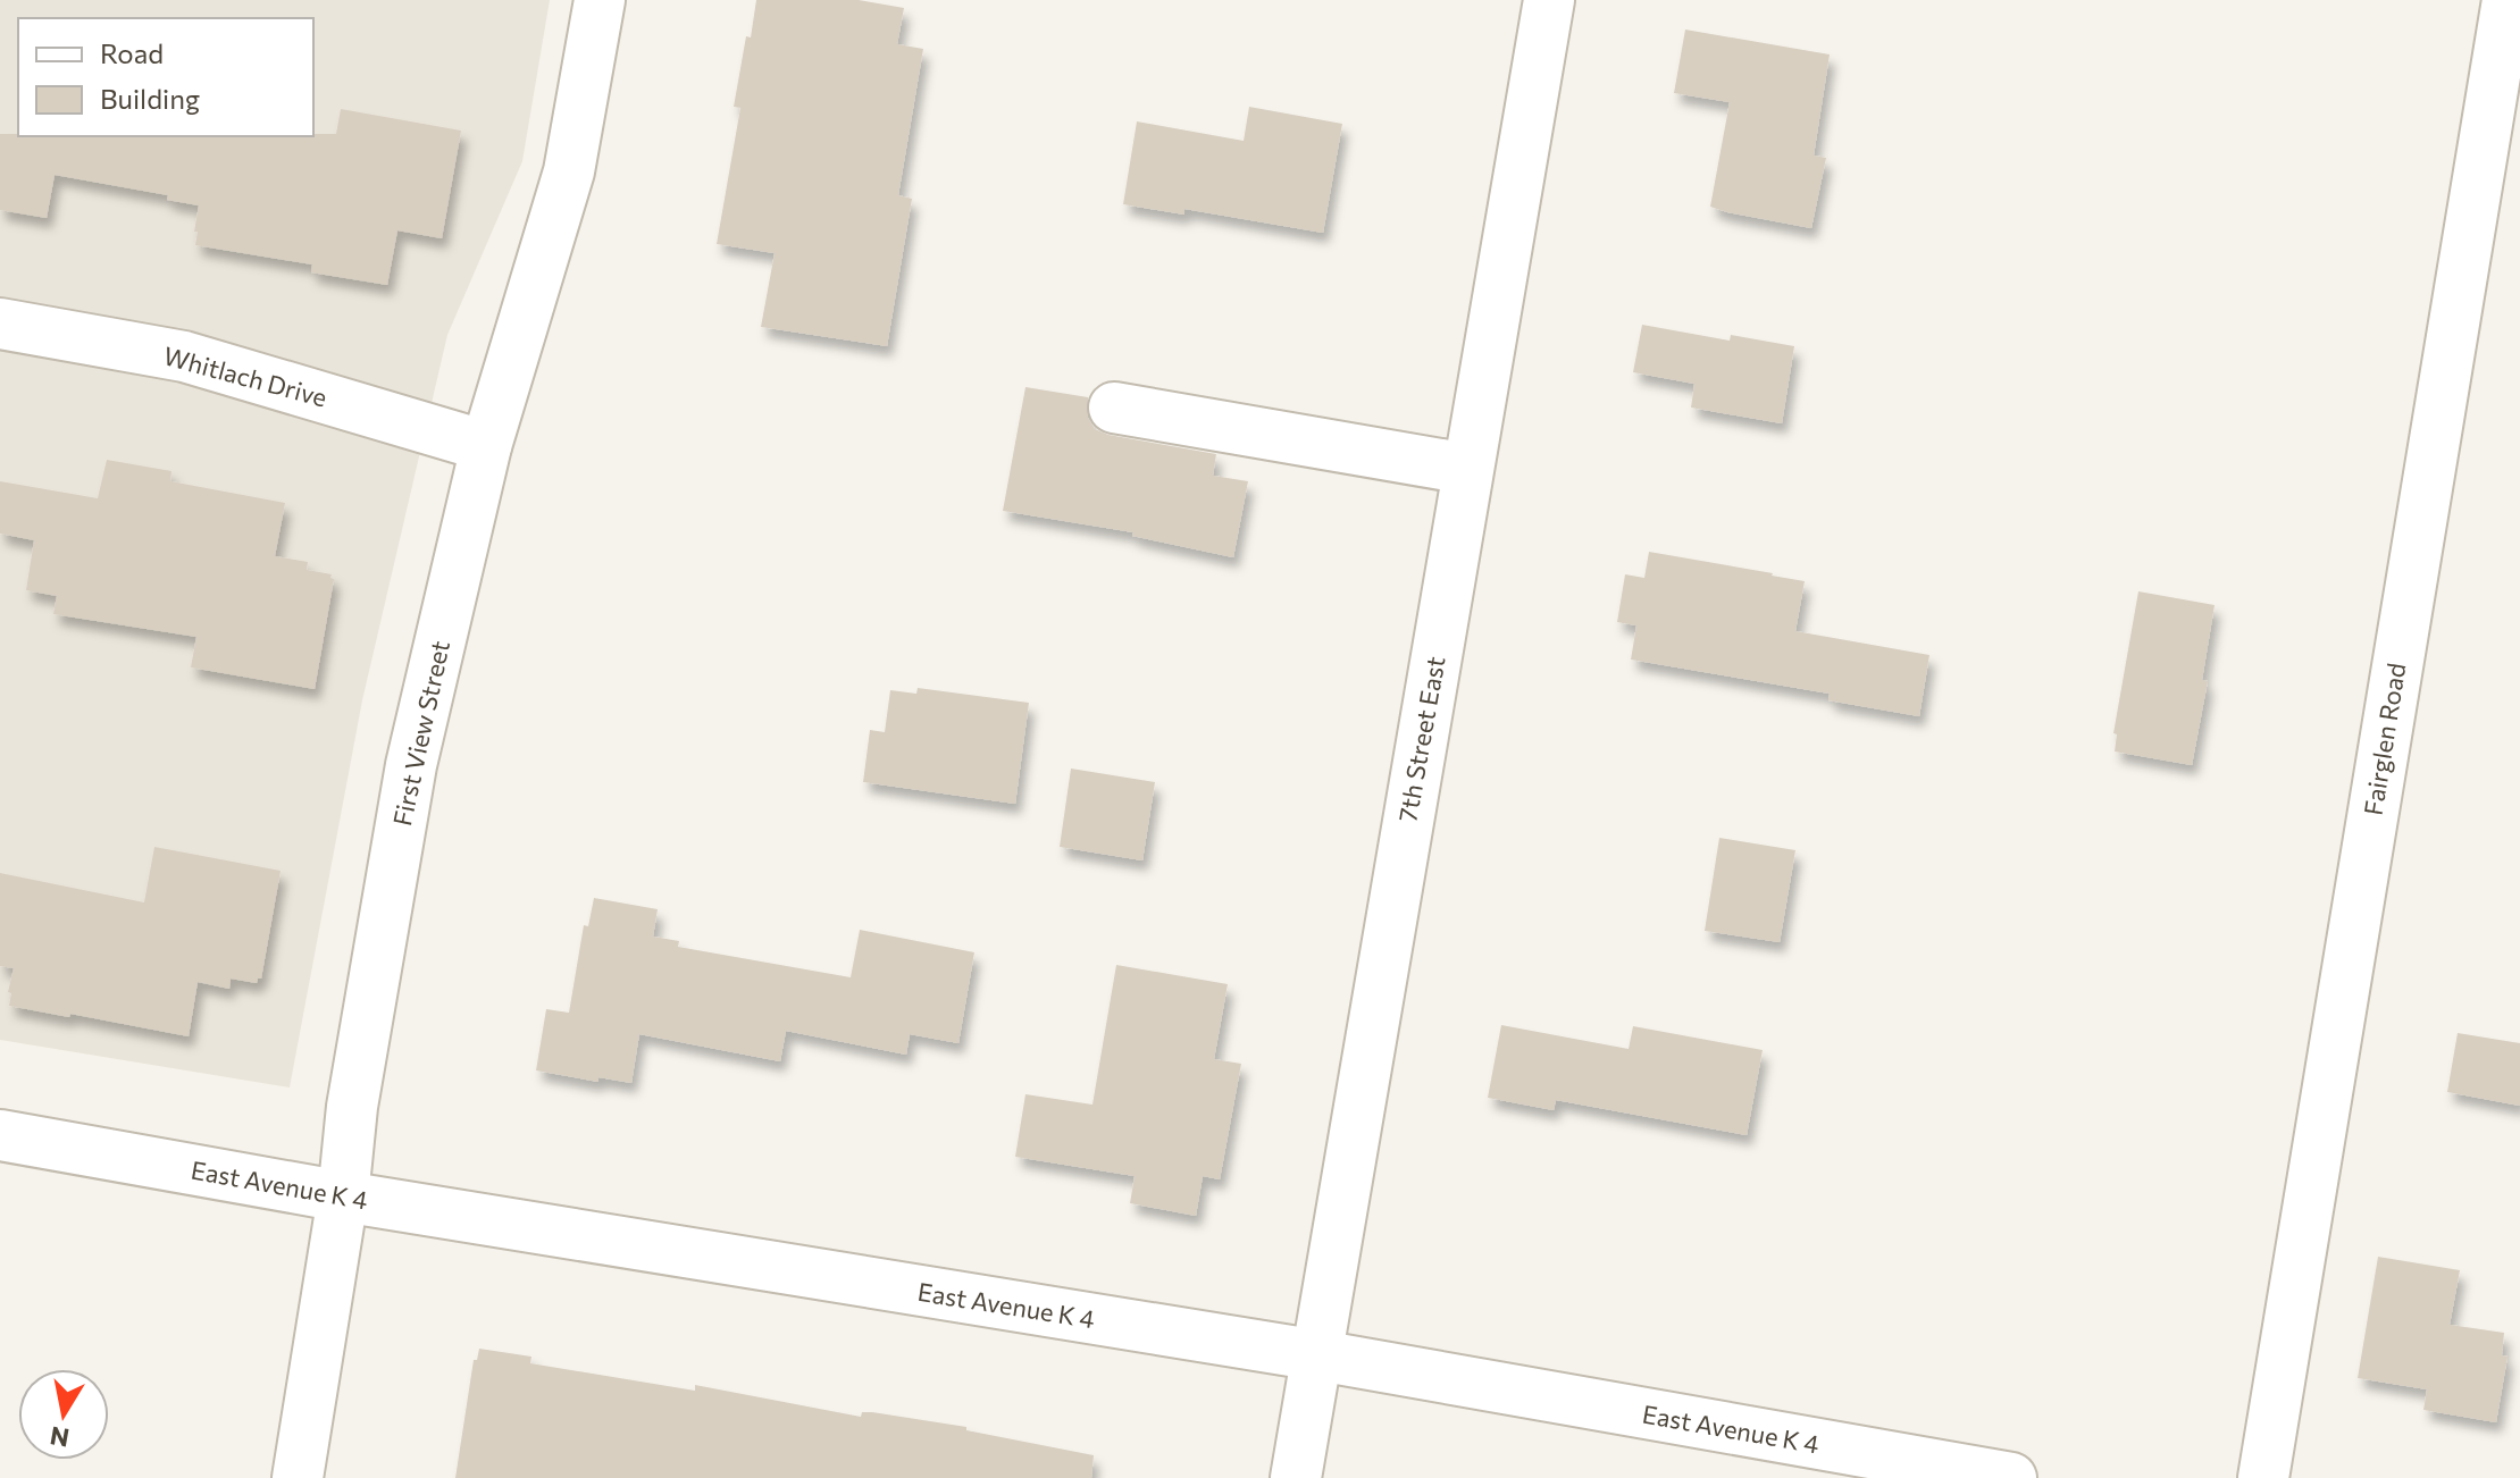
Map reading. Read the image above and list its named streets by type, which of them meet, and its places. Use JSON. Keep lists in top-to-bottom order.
{
  "streets": {
    "street": [
      "Whitlach Drive",
      "First View Street",
      "7th Street East",
      "Fairglen Road",
      "East Avenue K 4"
    ]
  },
  "crossings": [
    ["Whitlach Drive", "First View Street"],
    ["First View Street", "East Avenue K 4"],
    ["7th Street East", "East Avenue K 4"]
  ],
  "legend": ["Road", "Building"],
  "north": "bottom"
}
